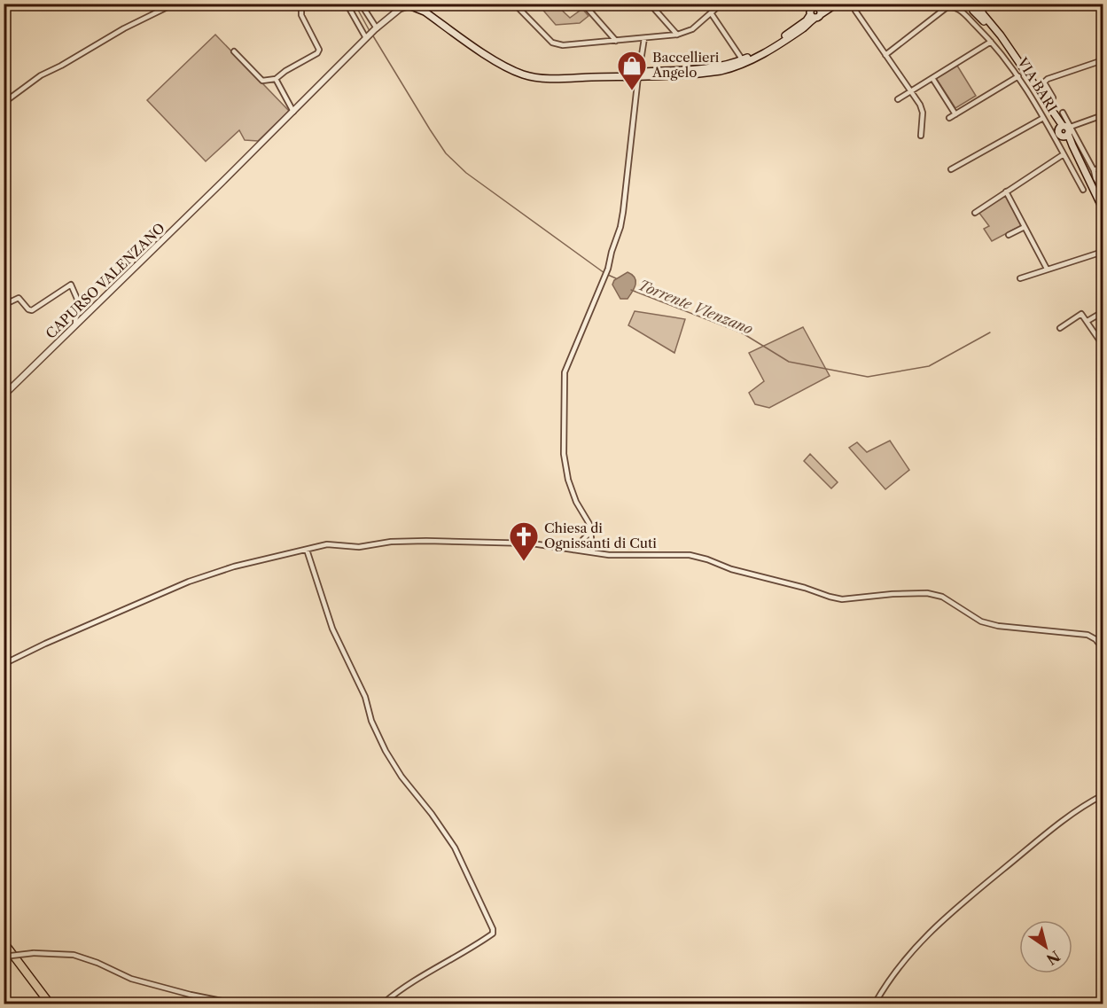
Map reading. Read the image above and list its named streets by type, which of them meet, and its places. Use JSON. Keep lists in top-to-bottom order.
{
  "streets": {
    "main road": ["VIA BARI"],
    "street": ["CAPURSO VALENZANO"]
  },
  "water": ["Torrente Vlenzano"],
  "places": {
    "shop": ["Baccellieri Angelo"],
    "church": ["Chiesa di Ognissanti di Cuti"]
  },
  "north": "bottom right"
}
